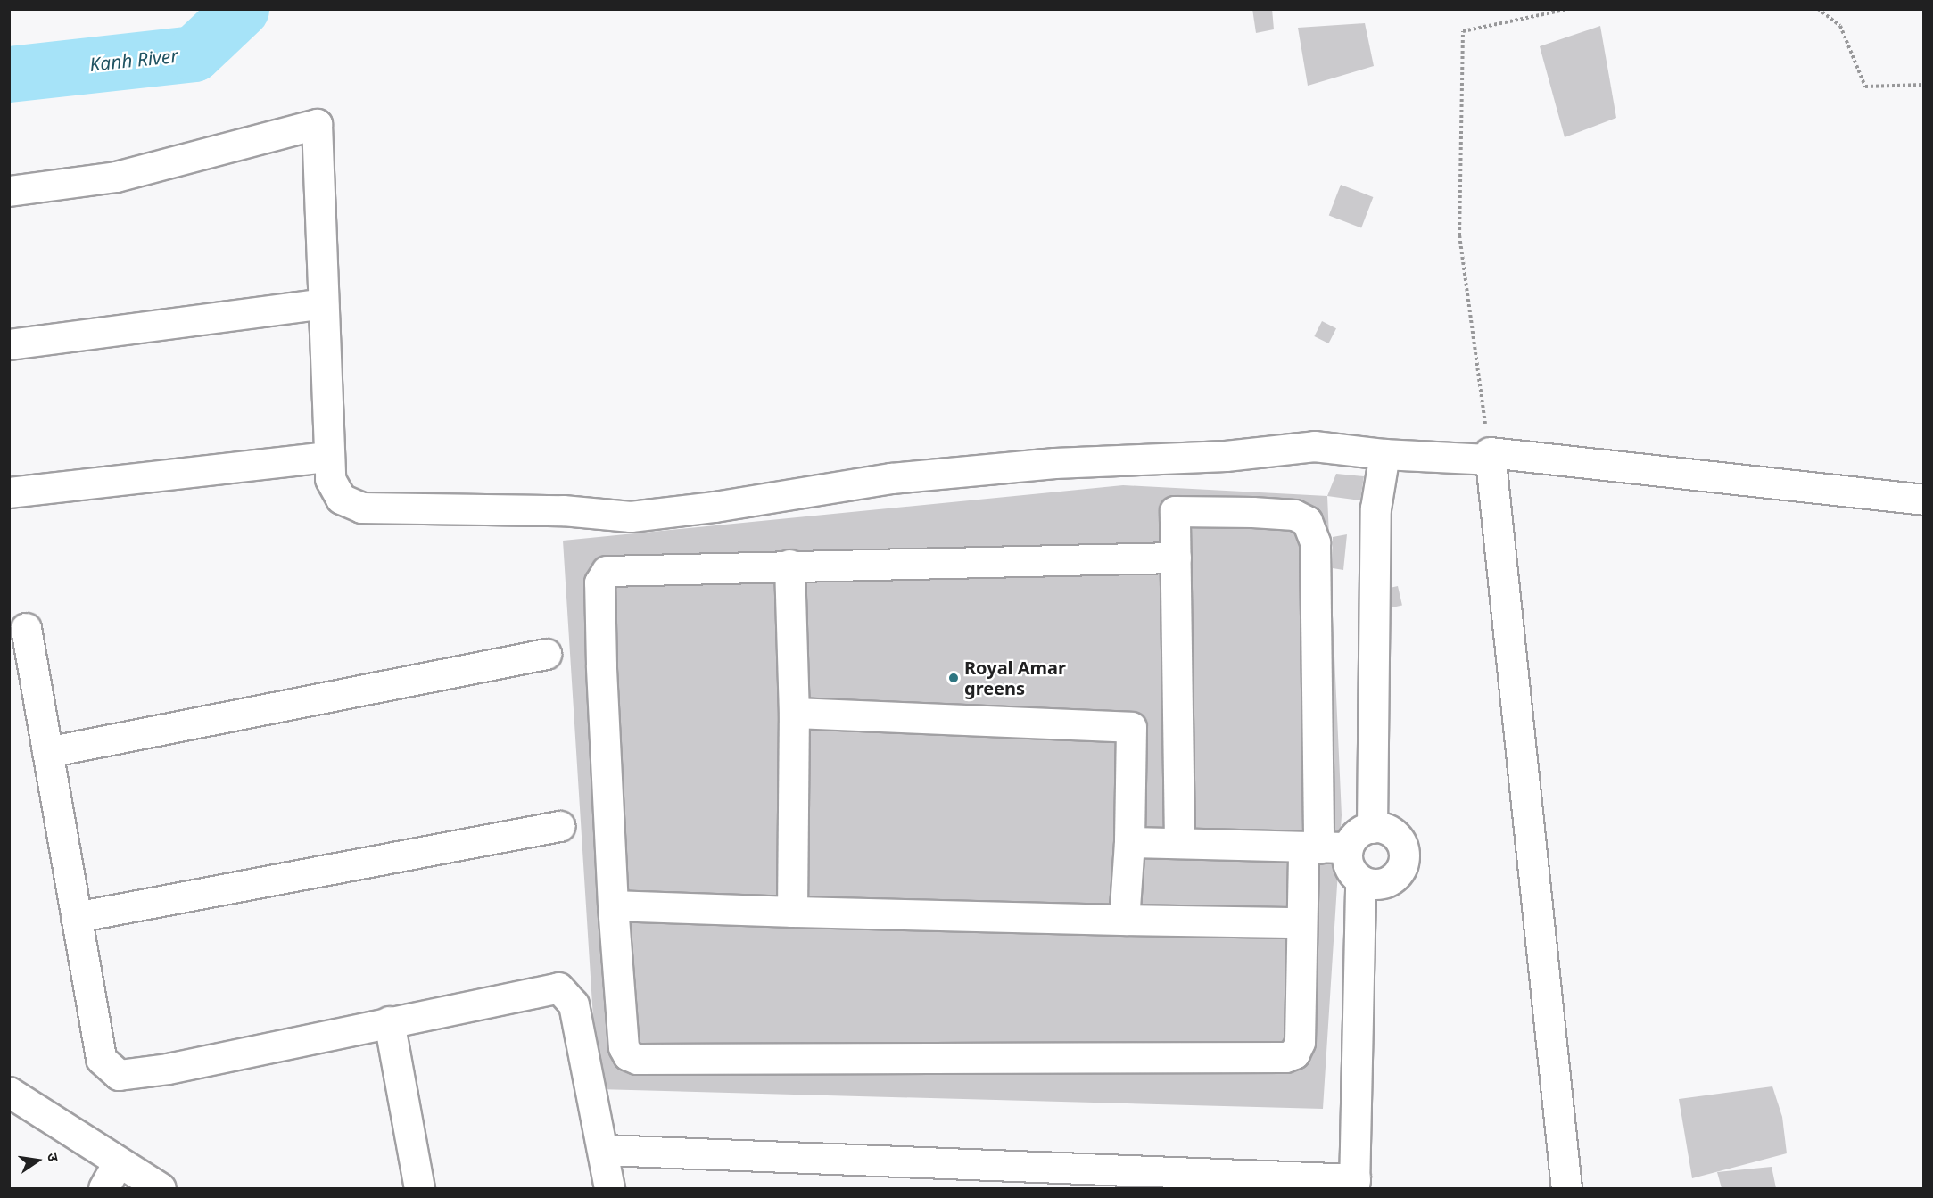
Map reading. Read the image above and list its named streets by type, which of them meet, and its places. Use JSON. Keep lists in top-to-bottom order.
{
  "water": ["Kanh River"],
  "places": ["Royal Amar greens"],
  "north": "right"
}
